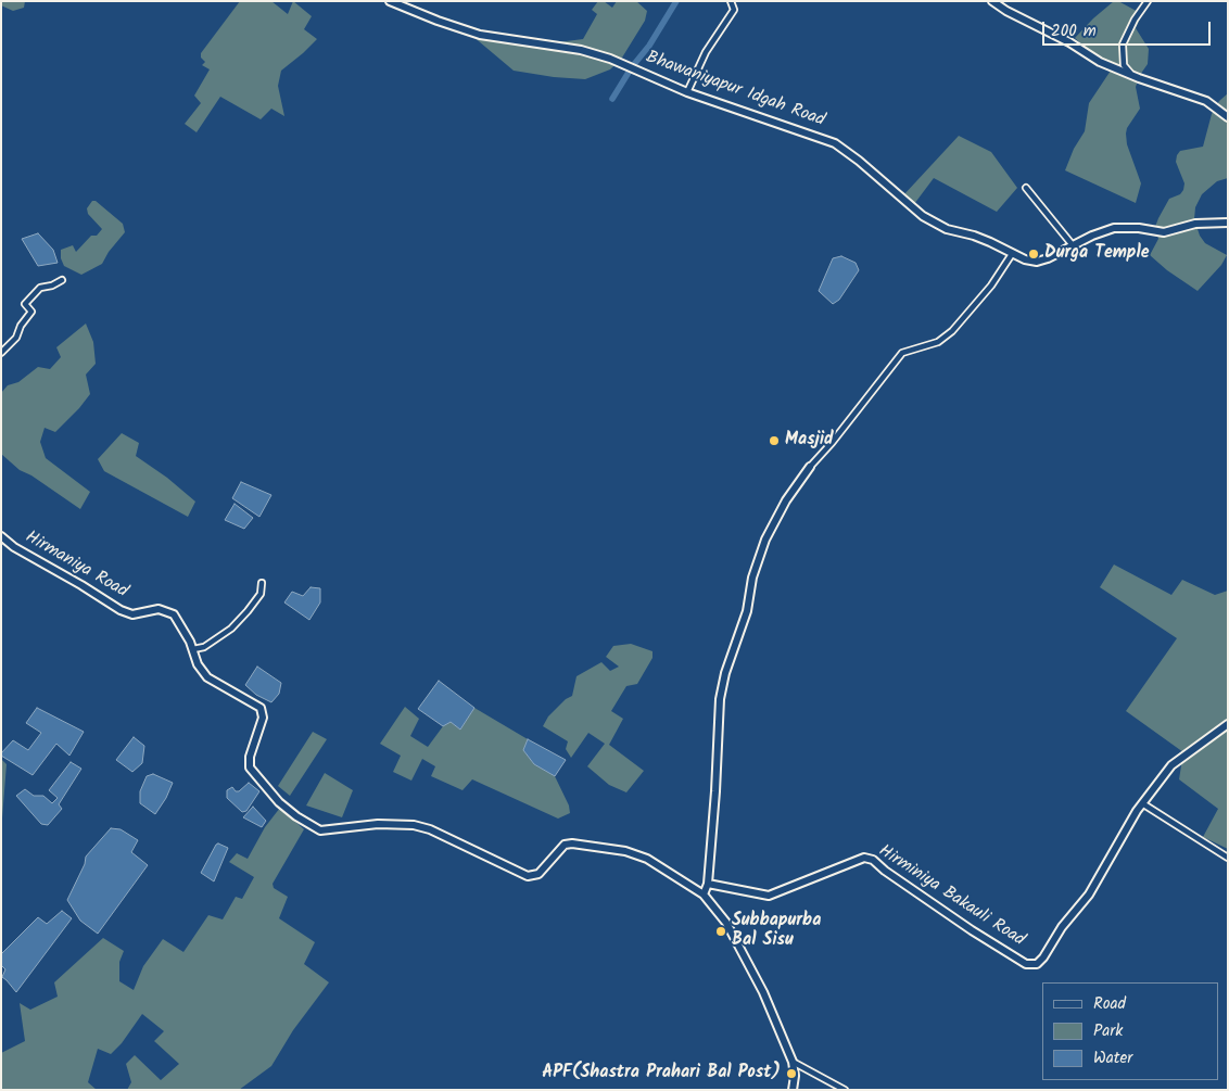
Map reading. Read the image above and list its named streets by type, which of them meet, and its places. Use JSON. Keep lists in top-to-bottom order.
{
  "streets": {
    "street": ["Bhawaniyapur Idgah Road", "Hirmaniya Road", "Hirminiya Bakauli Road"]
  },
  "places": [
    "Durga Temple",
    "Masjid",
    "Subbapurba Bal Sisu",
    "APF(Shastra Prahari Bal Post)"
  ],
  "legend": ["Road", "Park", "Water"],
  "scale_bar": "200 m"
}
